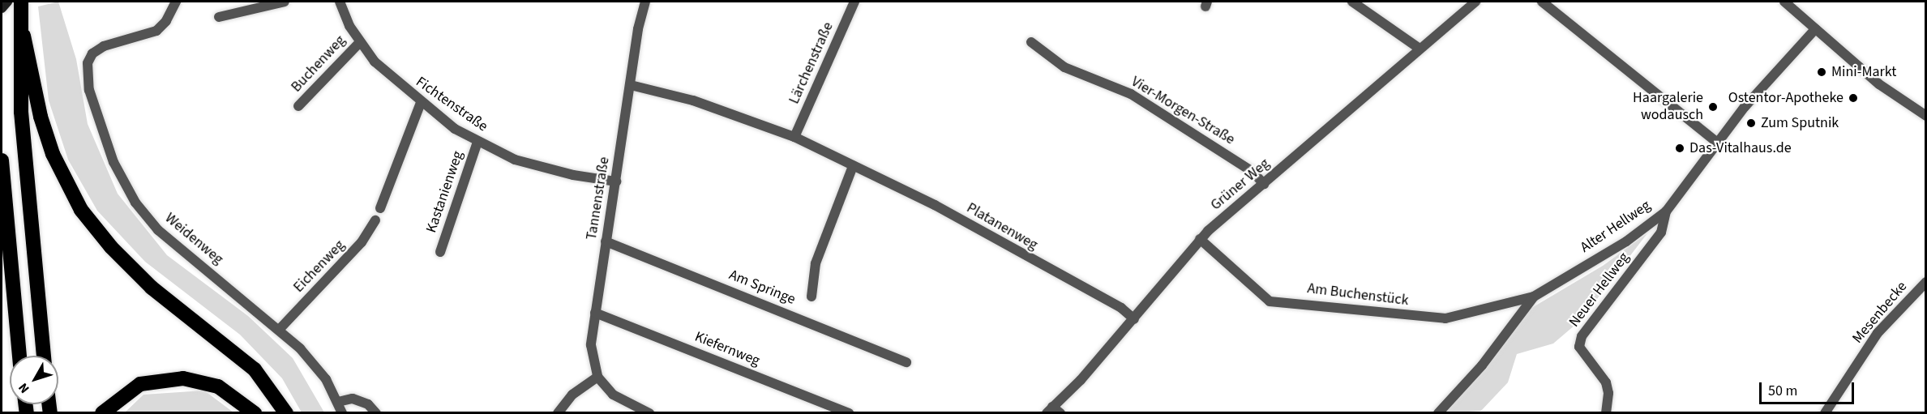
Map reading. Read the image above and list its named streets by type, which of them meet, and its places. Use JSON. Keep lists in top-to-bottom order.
{
  "streets": {
    "street": [
      "Lärchenstraße",
      "Buchenweg",
      "Fichtenstraße",
      "Vier-Morgen-Straße",
      "Grüner Weg",
      "Kastanienweg",
      "Tannenstraße",
      "Platanenweg",
      "Alter Hellweg",
      "Weidenweg",
      "Eichenweg",
      "Am Springe",
      "Neuer Hellweg",
      "Am Buchenstück",
      "Mesenbecke",
      "Kiefernweg"
    ]
  },
  "crossings": [
    ["Lärchenstraße", "Platanenweg"],
    ["Buchenweg", "Fichtenstraße"],
    ["Fichtenstraße", "Kastanienweg"],
    ["Fichtenstraße", "Tannenstraße"],
    ["Vier-Morgen-Straße", "Grüner Weg"],
    ["Grüner Weg", "Platanenweg"],
    ["Grüner Weg", "Am Buchenstück"],
    ["Tannenstraße", "Platanenweg"],
    ["Tannenstraße", "Am Springe"],
    ["Tannenstraße", "Kiefernweg"],
    ["Alter Hellweg", "Neuer Hellweg"],
    ["Alter Hellweg", "Am Buchenstück"],
    ["Weidenweg", "Eichenweg"]
  ],
  "places": [
    "Mini-Markt",
    "Ostentor-Apotheke",
    "Haargalerie wodausch",
    "Zum Sputnik",
    "Das-Vitalhaus.de"
  ],
  "scale_bar": "50 m",
  "north": "bottom left"
}
